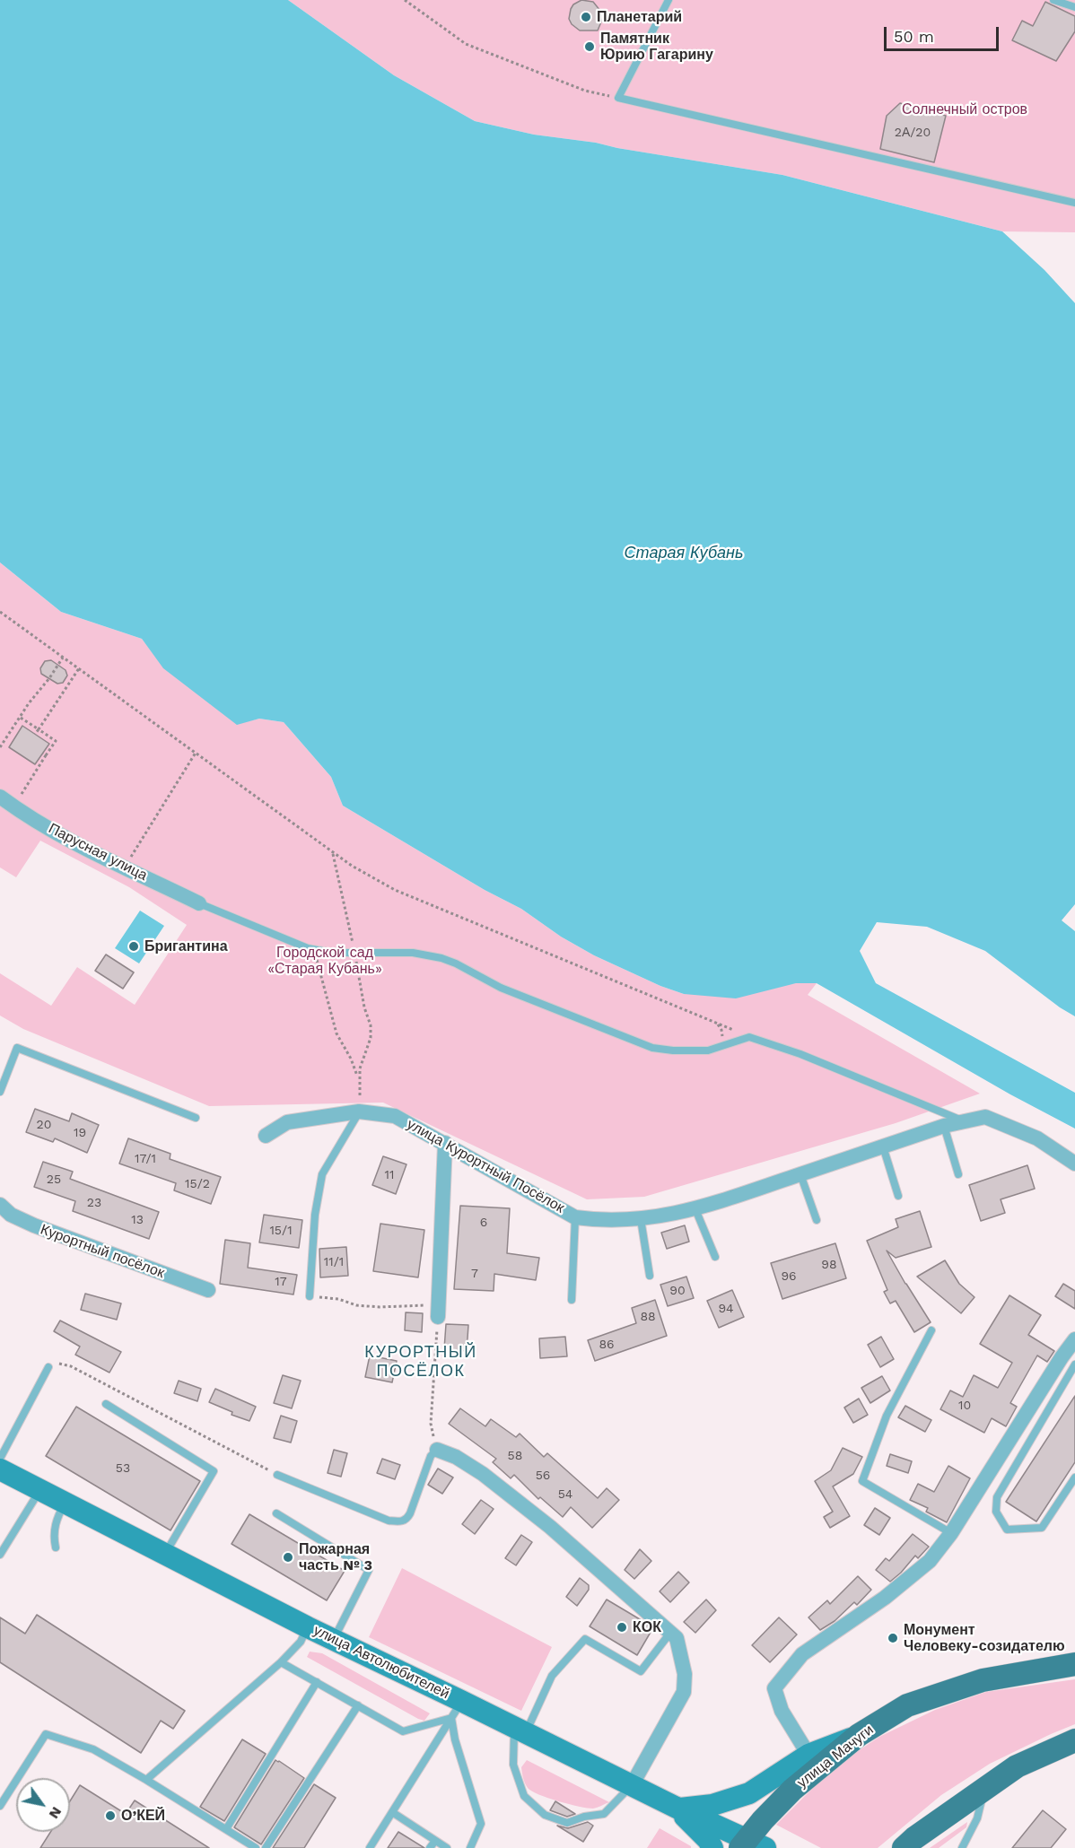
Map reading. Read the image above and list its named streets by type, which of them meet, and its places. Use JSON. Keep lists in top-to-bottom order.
{
  "streets": {
    "main road": ["улица Мачуги"],
    "street": [
      "Парусная улица",
      "улица Курортный Посёлок",
      "Курортный посёлок",
      "улица Автолюбителей"
    ]
  },
  "crossings": [
    ["улица Автолюбителей", "улица Мачуги"]
  ],
  "districts": ["КУРОРТНЫЙ ПОСЁЛОК"],
  "water": ["Старая Кубань"],
  "parks": ["Солнечный остров", "Городской сад «Старая Кубань»"],
  "places": [
    "Планетарий",
    "Памятник Юрию Гагарину",
    "Бригантина",
    "Пожарная часть № 3",
    "КОК",
    "Монумент Человеку-созидателю",
    "О’КЕЙ"
  ],
  "house_numbers": [
    "2А/20",
    "20",
    "19",
    "17/1",
    "11",
    "25",
    "15/2",
    "23",
    "13",
    "6",
    "15/1",
    "11/1",
    "98",
    "7",
    "96",
    "17",
    "90",
    "94",
    "88",
    "86",
    "10",
    "58",
    "53",
    "56",
    "54"
  ],
  "scale_bar": "50 m",
  "north": "bottom right"
}
